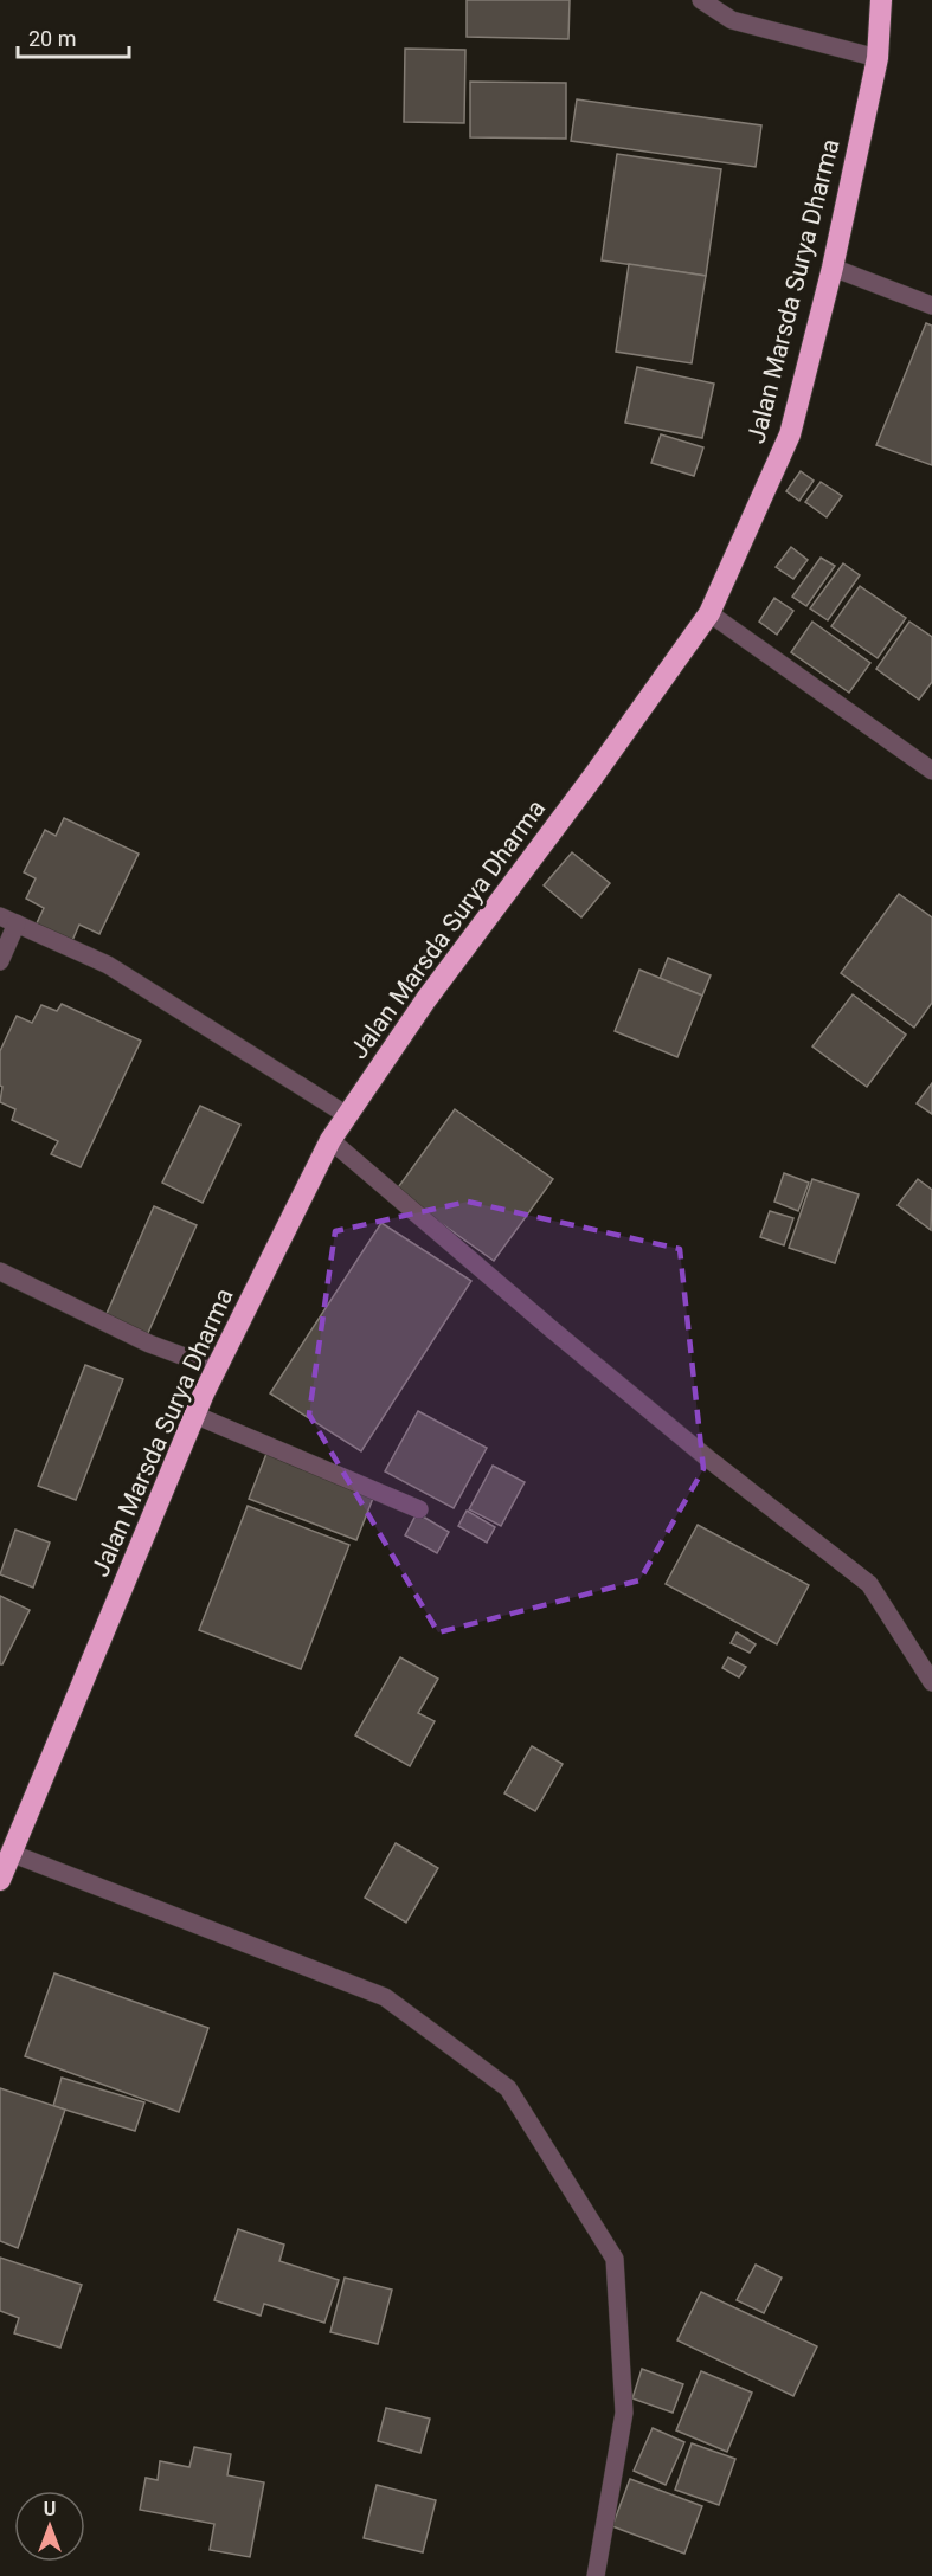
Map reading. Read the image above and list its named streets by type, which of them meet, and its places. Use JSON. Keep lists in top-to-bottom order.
{
  "streets": {
    "highway": ["Jalan Marsda Surya Dharma"]
  },
  "scale_bar": "20 m",
  "north": "top"
}
